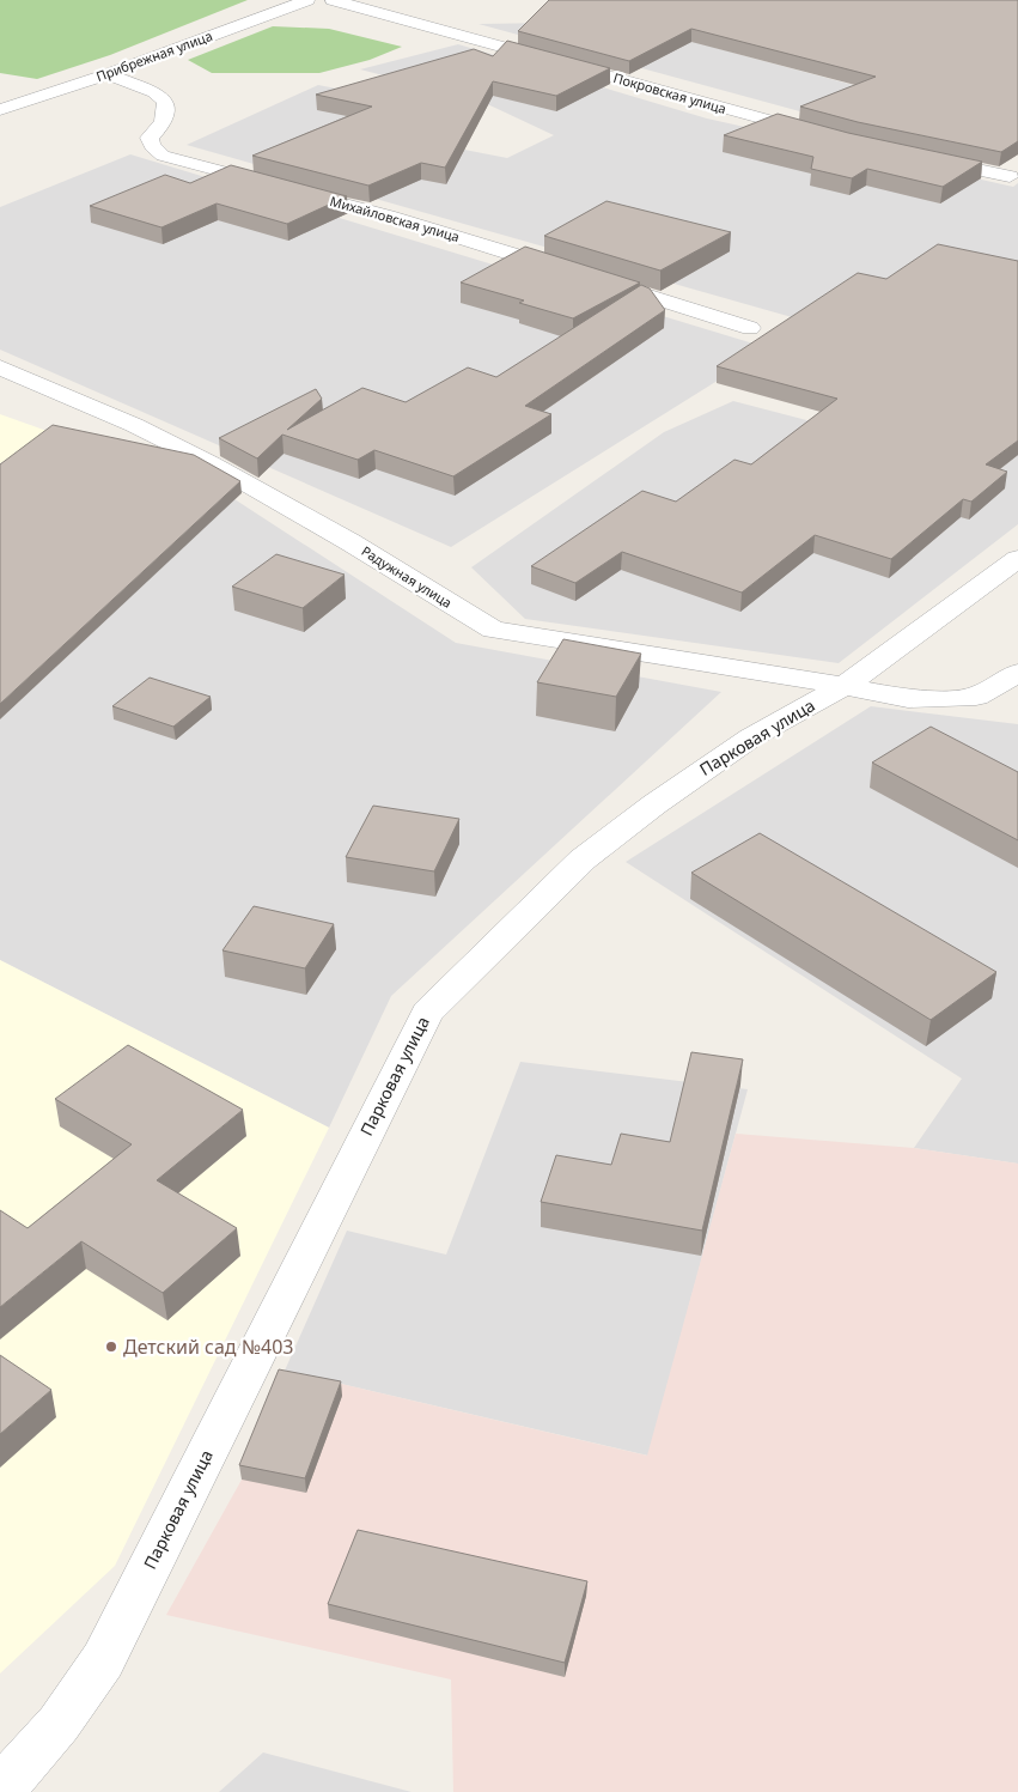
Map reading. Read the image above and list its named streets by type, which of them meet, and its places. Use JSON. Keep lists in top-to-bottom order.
{
  "streets": {
    "street": [
      "Прибрежная улица",
      "Покровская улица",
      "Михайловская улица",
      "Радужная улица",
      "Парковая улица"
    ]
  },
  "crossings": [
    ["Прибрежная улица", "Михайловская улица"],
    ["Радужная улица", "Парковая улица"]
  ],
  "places": ["Детский сад №403"]
}
